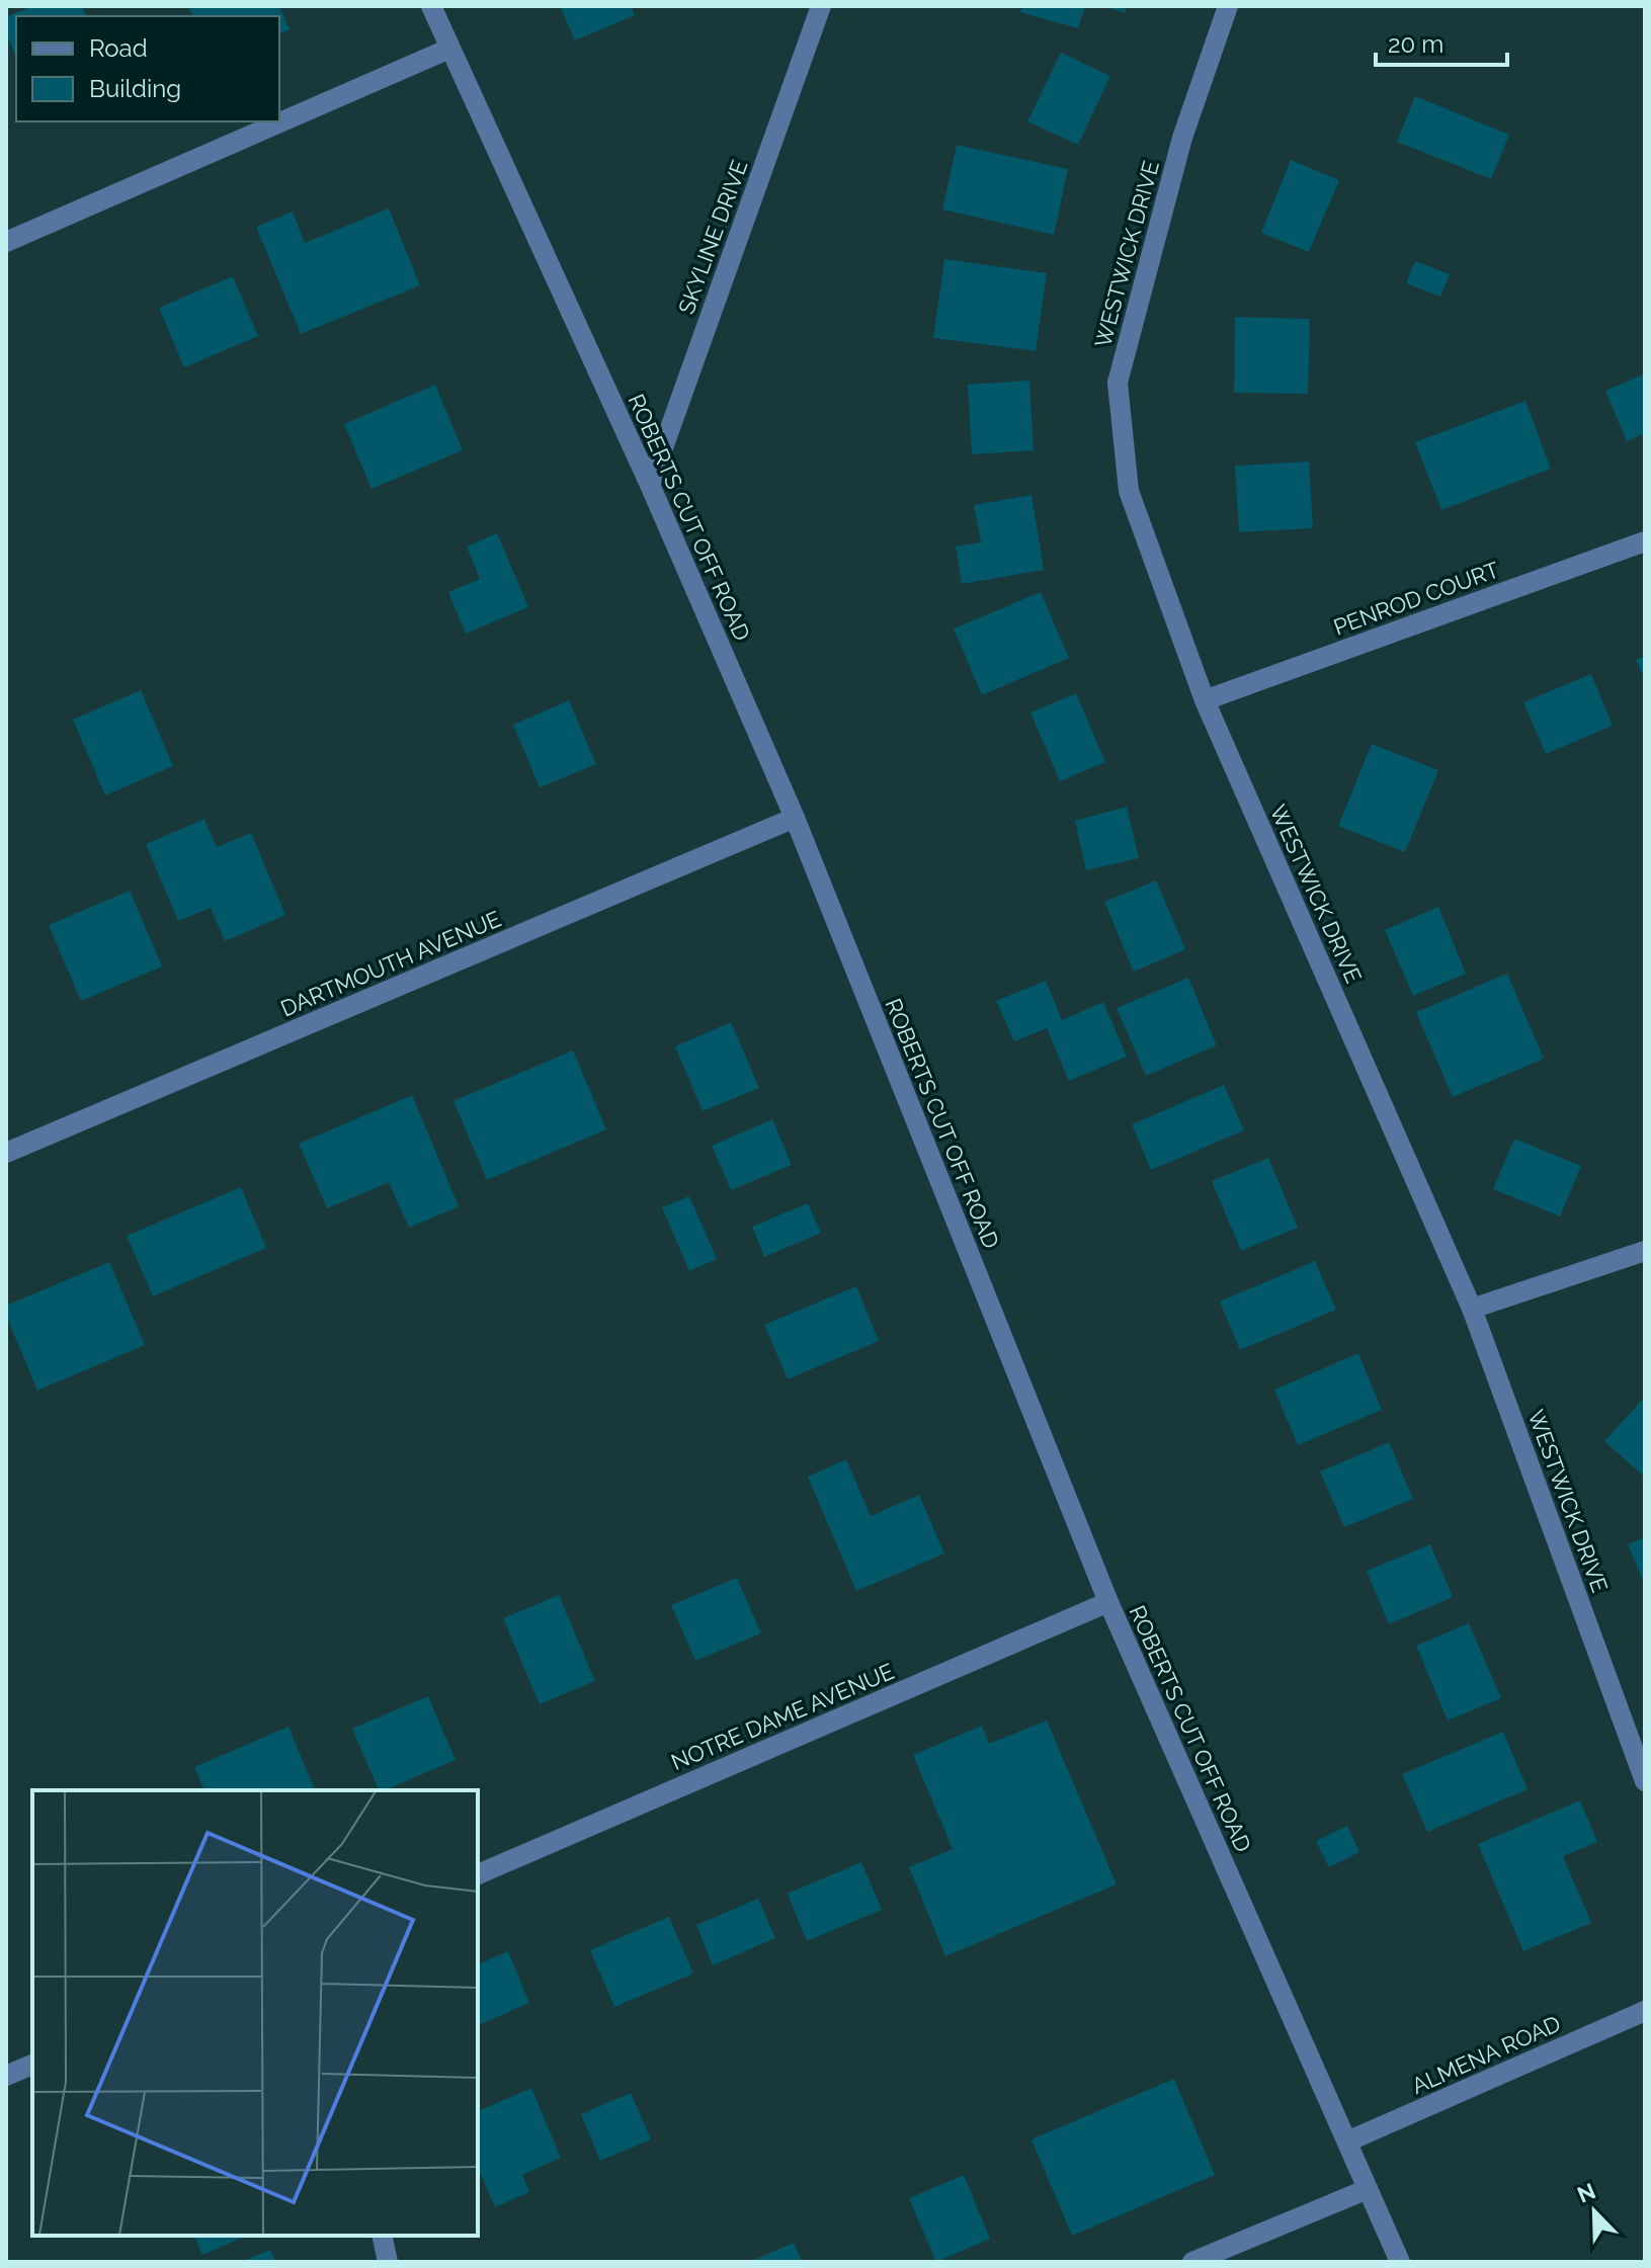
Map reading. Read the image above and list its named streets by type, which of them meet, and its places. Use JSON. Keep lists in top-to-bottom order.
{
  "streets": {
    "street": [
      "SKYLINE DRIVE",
      "WESTWICK DRIVE",
      "ROBERTS CUT OFF ROAD",
      "PENROD COURT",
      "DARTMOUTH AVENUE",
      "NOTRE DAME AVENUE",
      "ALMENA ROAD"
    ]
  },
  "crossings": [
    ["SKYLINE DRIVE", "ROBERTS CUT OFF ROAD"],
    ["WESTWICK DRIVE", "PENROD COURT"],
    ["ROBERTS CUT OFF ROAD", "DARTMOUTH AVENUE"],
    ["ROBERTS CUT OFF ROAD", "NOTRE DAME AVENUE"],
    ["ROBERTS CUT OFF ROAD", "ALMENA ROAD"]
  ],
  "legend": ["Road", "Building"],
  "scale_bar": "20 m",
  "north": "top left"
}
